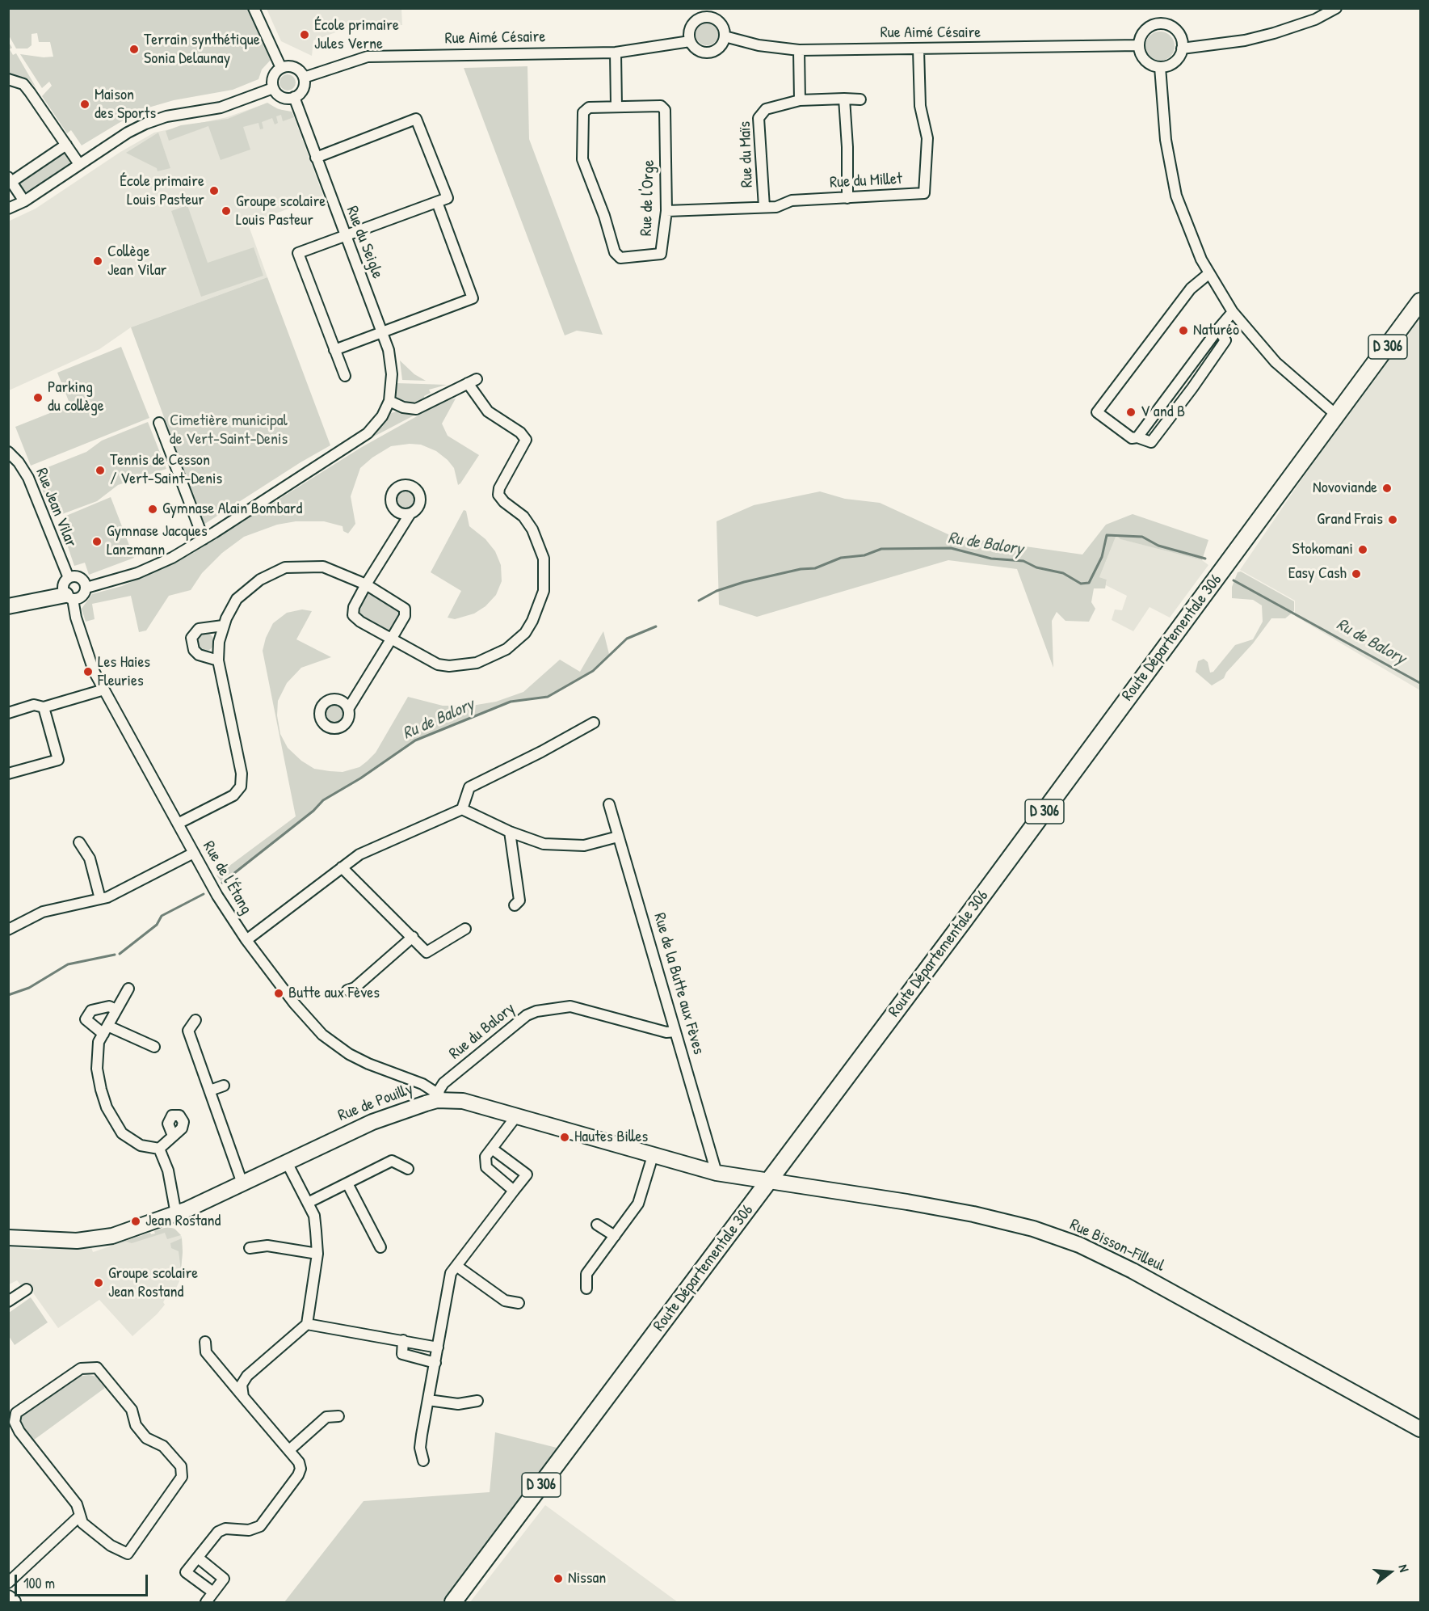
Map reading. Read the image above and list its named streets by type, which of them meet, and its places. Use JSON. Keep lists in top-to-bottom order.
{
  "streets": {
    "main road": ["D 306", "Route Départementale 306"],
    "street": [
      "Rue Aimé Césaire",
      "Rue du Maïs",
      "Rue du Millet",
      "Rue de l'Orge",
      "Rue du Seigle",
      "Rue Jean Vilar",
      "Rue de l'Étang",
      "Rue de la Butte aux Fèves",
      "Rue du Balory",
      "Rue de Pouilly",
      "Rue Bisson-Filleul"
    ]
  },
  "crossings": [
    ["Rue Aimé Césaire", "Rue du Millet"],
    ["Rue Aimé Césaire", "Rue du Seigle"],
    ["Rue du Maïs", "Rue du Millet"],
    ["Rue du Millet", "Rue de l'Orge"],
    ["Rue Jean Vilar", "Rue de l'Étang"],
    ["Route Départementale 306", "Rue de Pouilly"],
    ["Route Départementale 306", "Rue Bisson-Filleul"],
    ["Rue de l'Étang", "Rue du Balory"],
    ["Rue de l'Étang", "Rue de Pouilly"],
    ["Rue de la Butte aux Fèves", "Rue du Balory"],
    ["Rue de la Butte aux Fèves", "Rue de Pouilly"],
    ["Rue du Balory", "Rue de Pouilly"],
    ["Rue de Pouilly", "Rue Bisson-Filleul"]
  ],
  "water": ["Ru de Balory"],
  "parks": ["Cimetière municipal de Vert-Saint-Denis"],
  "places": [
    "École primaire Jules Verne",
    "Terrain synthétique Sonia Delaunay",
    "Maison des Sports",
    "École primaire Louis Pasteur",
    "Groupe scolaire Louis Pasteur",
    "Collège Jean Vilar",
    "Naturéo",
    "Parking du collège",
    "V and B",
    "Tennis de Cesson / Vert-Saint-Denis",
    "Novoviande",
    "Gymnase Alain Bombard",
    "Grand Frais",
    "Gymnase Jacques Lanzmann",
    "Stokomani",
    "Easy Cash",
    "Les Haies Fleuries",
    "Butte aux Fèves",
    "Hautes Billes",
    "Jean Rostand",
    "Groupe scolaire Jean Rostand",
    "Nissan"
  ],
  "scale_bar": "100 m",
  "north": "right"
}
